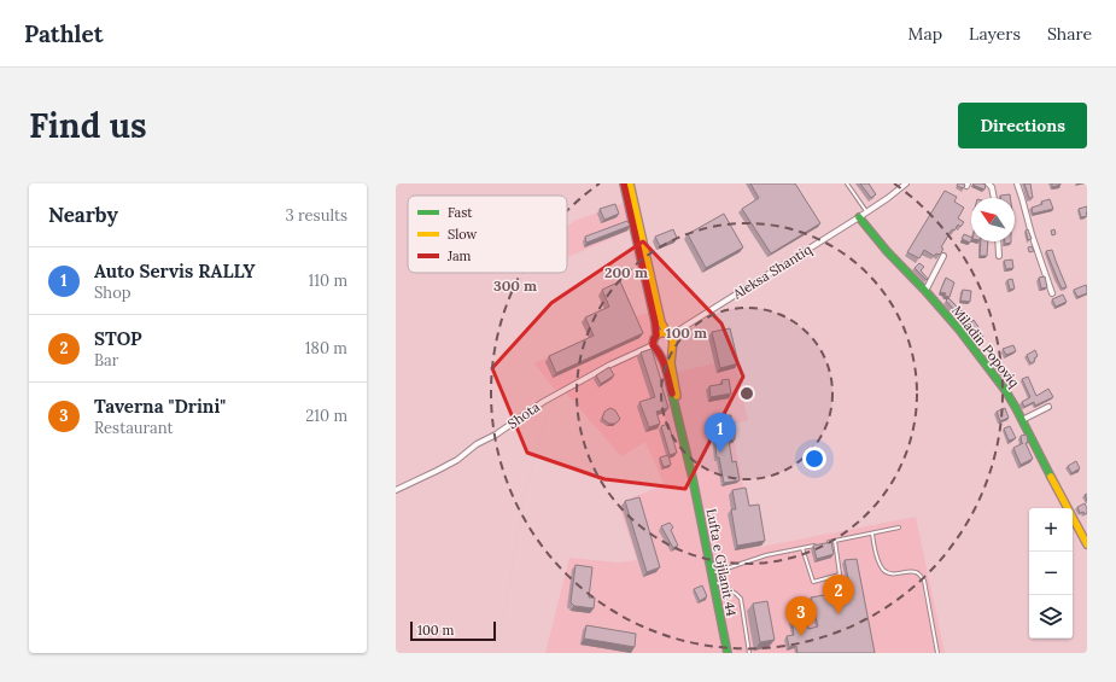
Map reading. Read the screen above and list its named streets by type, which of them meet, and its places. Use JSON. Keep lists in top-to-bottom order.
{
  "streets": {
    "main road": ["Miladin Popoviq", "Lufta e Gjilanit 44"],
    "street": ["Aleksa Shantiq", "Shota"]
  },
  "crossings": [
    ["Aleksa Shantiq", "Miladin Popoviq"],
    ["Aleksa Shantiq", "Shota"],
    ["Aleksa Shantiq", "Lufta e Gjilanit 44"],
    ["Shota", "Lufta e Gjilanit 44"]
  ],
  "legend": ["Fast", "Slow", "Jam"],
  "scale_bar": "100 m",
  "north": "top left",
  "page": {
    "header": "Pathlet",
    "nav": ["Map", "Layers", "Share"],
    "buttons": "Directions",
    "title": "Find us",
    "heading": ["Nearby", "3 results"],
    "list": [
      {
        "mark": "1",
        "name": "Auto Servis RALLY",
        "note": "Shop",
        "value": "110 m"
      },
      {
        "mark": "2",
        "name": "STOP",
        "note": "Bar",
        "value": "180 m"
      },
      {
        "mark": "3",
        "name": "Taverna \"Drini\"",
        "note": "Restaurant",
        "value": "210 m"
      }
    ],
    "pins": ["1", "2", "3"],
    "map_buttons": ["+", "−"],
    "scale": "100 m"
  },
  "rings": ["200 m", "300 m", "100 m"]
}
